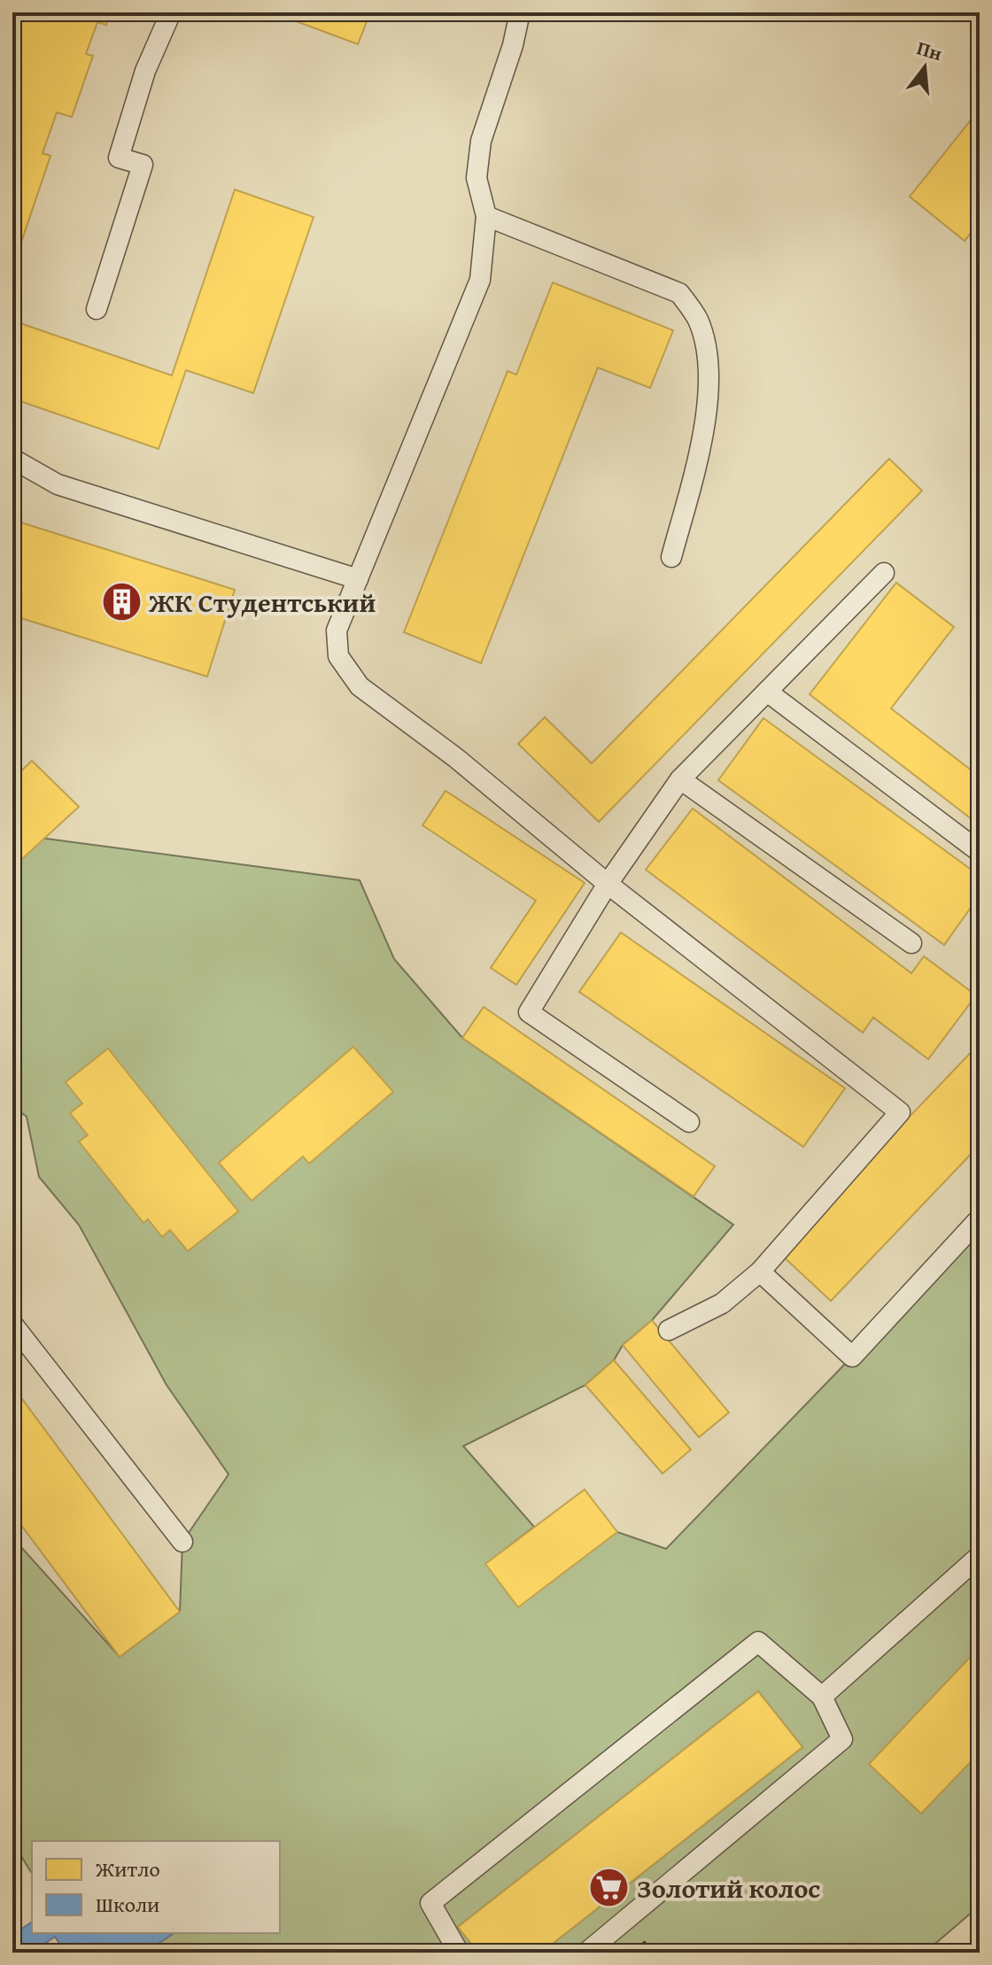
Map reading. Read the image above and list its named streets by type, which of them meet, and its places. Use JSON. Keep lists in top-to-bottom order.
{
  "places": {
    "building": ["ЖК Студентський"],
    "supermarket": ["Золотий колос"]
  },
  "legend": ["Житло", "Школи"],
  "north": "top"
}
